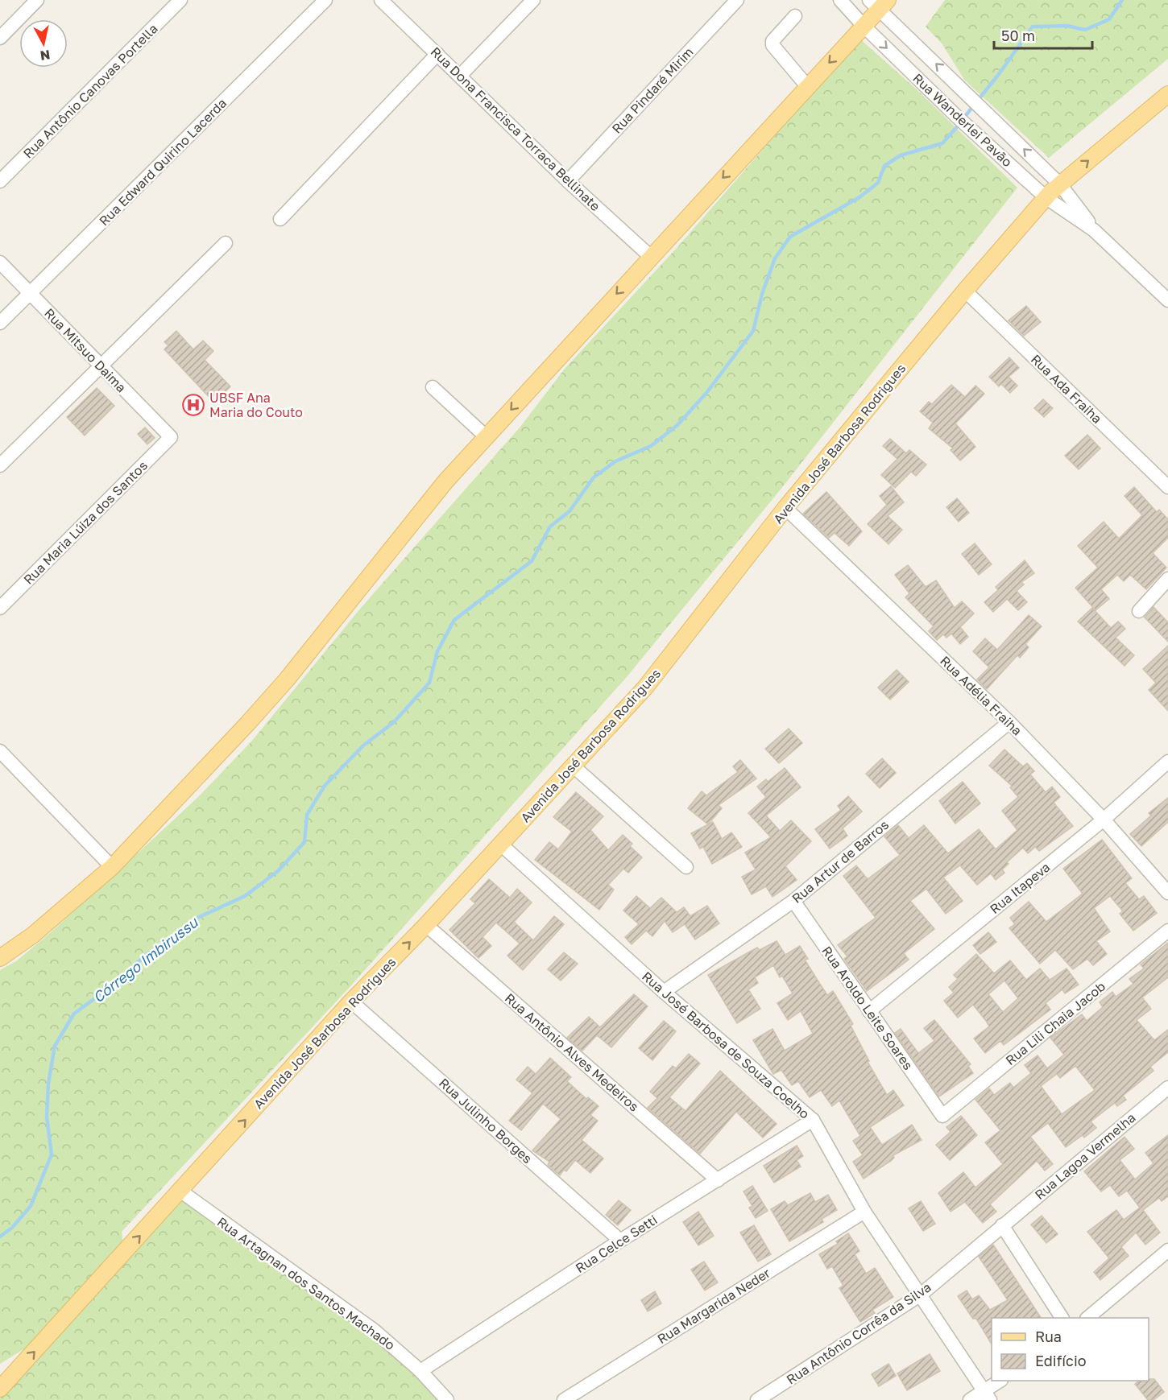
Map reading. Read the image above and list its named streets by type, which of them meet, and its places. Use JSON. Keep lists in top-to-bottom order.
{
  "streets": {
    "main road": ["Avenida José Barbosa Rodrigues"],
    "street": [
      "Rua Pindaré Mirim",
      "Rua Antônio Canovas Portella",
      "Rua Wanderlei Pavão",
      "Rua Dona Francisca Torraca Bellinate",
      "Rua Edward Quirino Lacerda",
      "Rua Mitsuo Daima",
      "Rua Ada Fraiha",
      "Rua Maria Lúiza dos Santos",
      "Rua Adélia Fraiha",
      "Rua Artur de Barros",
      "Rua Itapeva",
      "Rua Aroldo Leite Soares",
      "Rua Lili Chaia Jacob",
      "Rua José Barbosa de Souza Coelho",
      "Rua Antônio Alves Medeiros",
      "Rua Julinho Borges",
      "Rua Lagoa Vermelha",
      "Rua Celce Setti",
      "Rua Artagnan dos Santos Machado",
      "Rua Margarida Neder",
      "Rua Antônio Corrêa da Silva"
    ]
  },
  "crossings": [
    ["Rua Pindaré Mirim", "Rua Dona Francisca Torraca Bellinate"],
    ["Rua Wanderlei Pavão", "Avenida José Barbosa Rodrigues"],
    ["Rua Edward Quirino Lacerda", "Rua Mitsuo Daima"],
    ["Rua Mitsuo Daima", "Rua Maria Lúiza dos Santos"],
    ["Rua Ada Fraiha", "Avenida José Barbosa Rodrigues"],
    ["Avenida José Barbosa Rodrigues", "Rua Adélia Fraiha"],
    ["Avenida José Barbosa Rodrigues", "Rua José Barbosa de Souza Coelho"],
    ["Avenida José Barbosa Rodrigues", "Rua Antônio Alves Medeiros"],
    ["Avenida José Barbosa Rodrigues", "Rua Julinho Borges"],
    ["Avenida José Barbosa Rodrigues", "Rua Artagnan dos Santos Machado"],
    ["Rua Adélia Fraiha", "Rua Artur de Barros"],
    ["Rua Adélia Fraiha", "Rua Itapeva"],
    ["Rua Artur de Barros", "Rua Aroldo Leite Soares"],
    ["Rua Artur de Barros", "Rua José Barbosa de Souza Coelho"],
    ["Rua Itapeva", "Rua Aroldo Leite Soares"],
    ["Rua Aroldo Leite Soares", "Rua Lili Chaia Jacob"],
    ["Rua José Barbosa de Souza Coelho", "Rua Celce Setti"],
    ["Rua José Barbosa de Souza Coelho", "Rua Margarida Neder"],
    ["Rua José Barbosa de Souza Coelho", "Rua Antônio Corrêa da Silva"],
    ["Rua Antônio Alves Medeiros", "Rua Celce Setti"],
    ["Rua Julinho Borges", "Rua Celce Setti"],
    ["Rua Lagoa Vermelha", "Rua Antônio Corrêa da Silva"],
    ["Rua Celce Setti", "Rua Artagnan dos Santos Machado"]
  ],
  "one_way": ["Avenida José Barbosa Rodrigues"],
  "water": ["Córrego Imbirussu"],
  "places": {
    "hospital": ["UBSF Ana Maria do Couto"]
  },
  "legend": ["Rua", "Edifício"],
  "scale_bar": "50 m",
  "north": "bottom"
}
